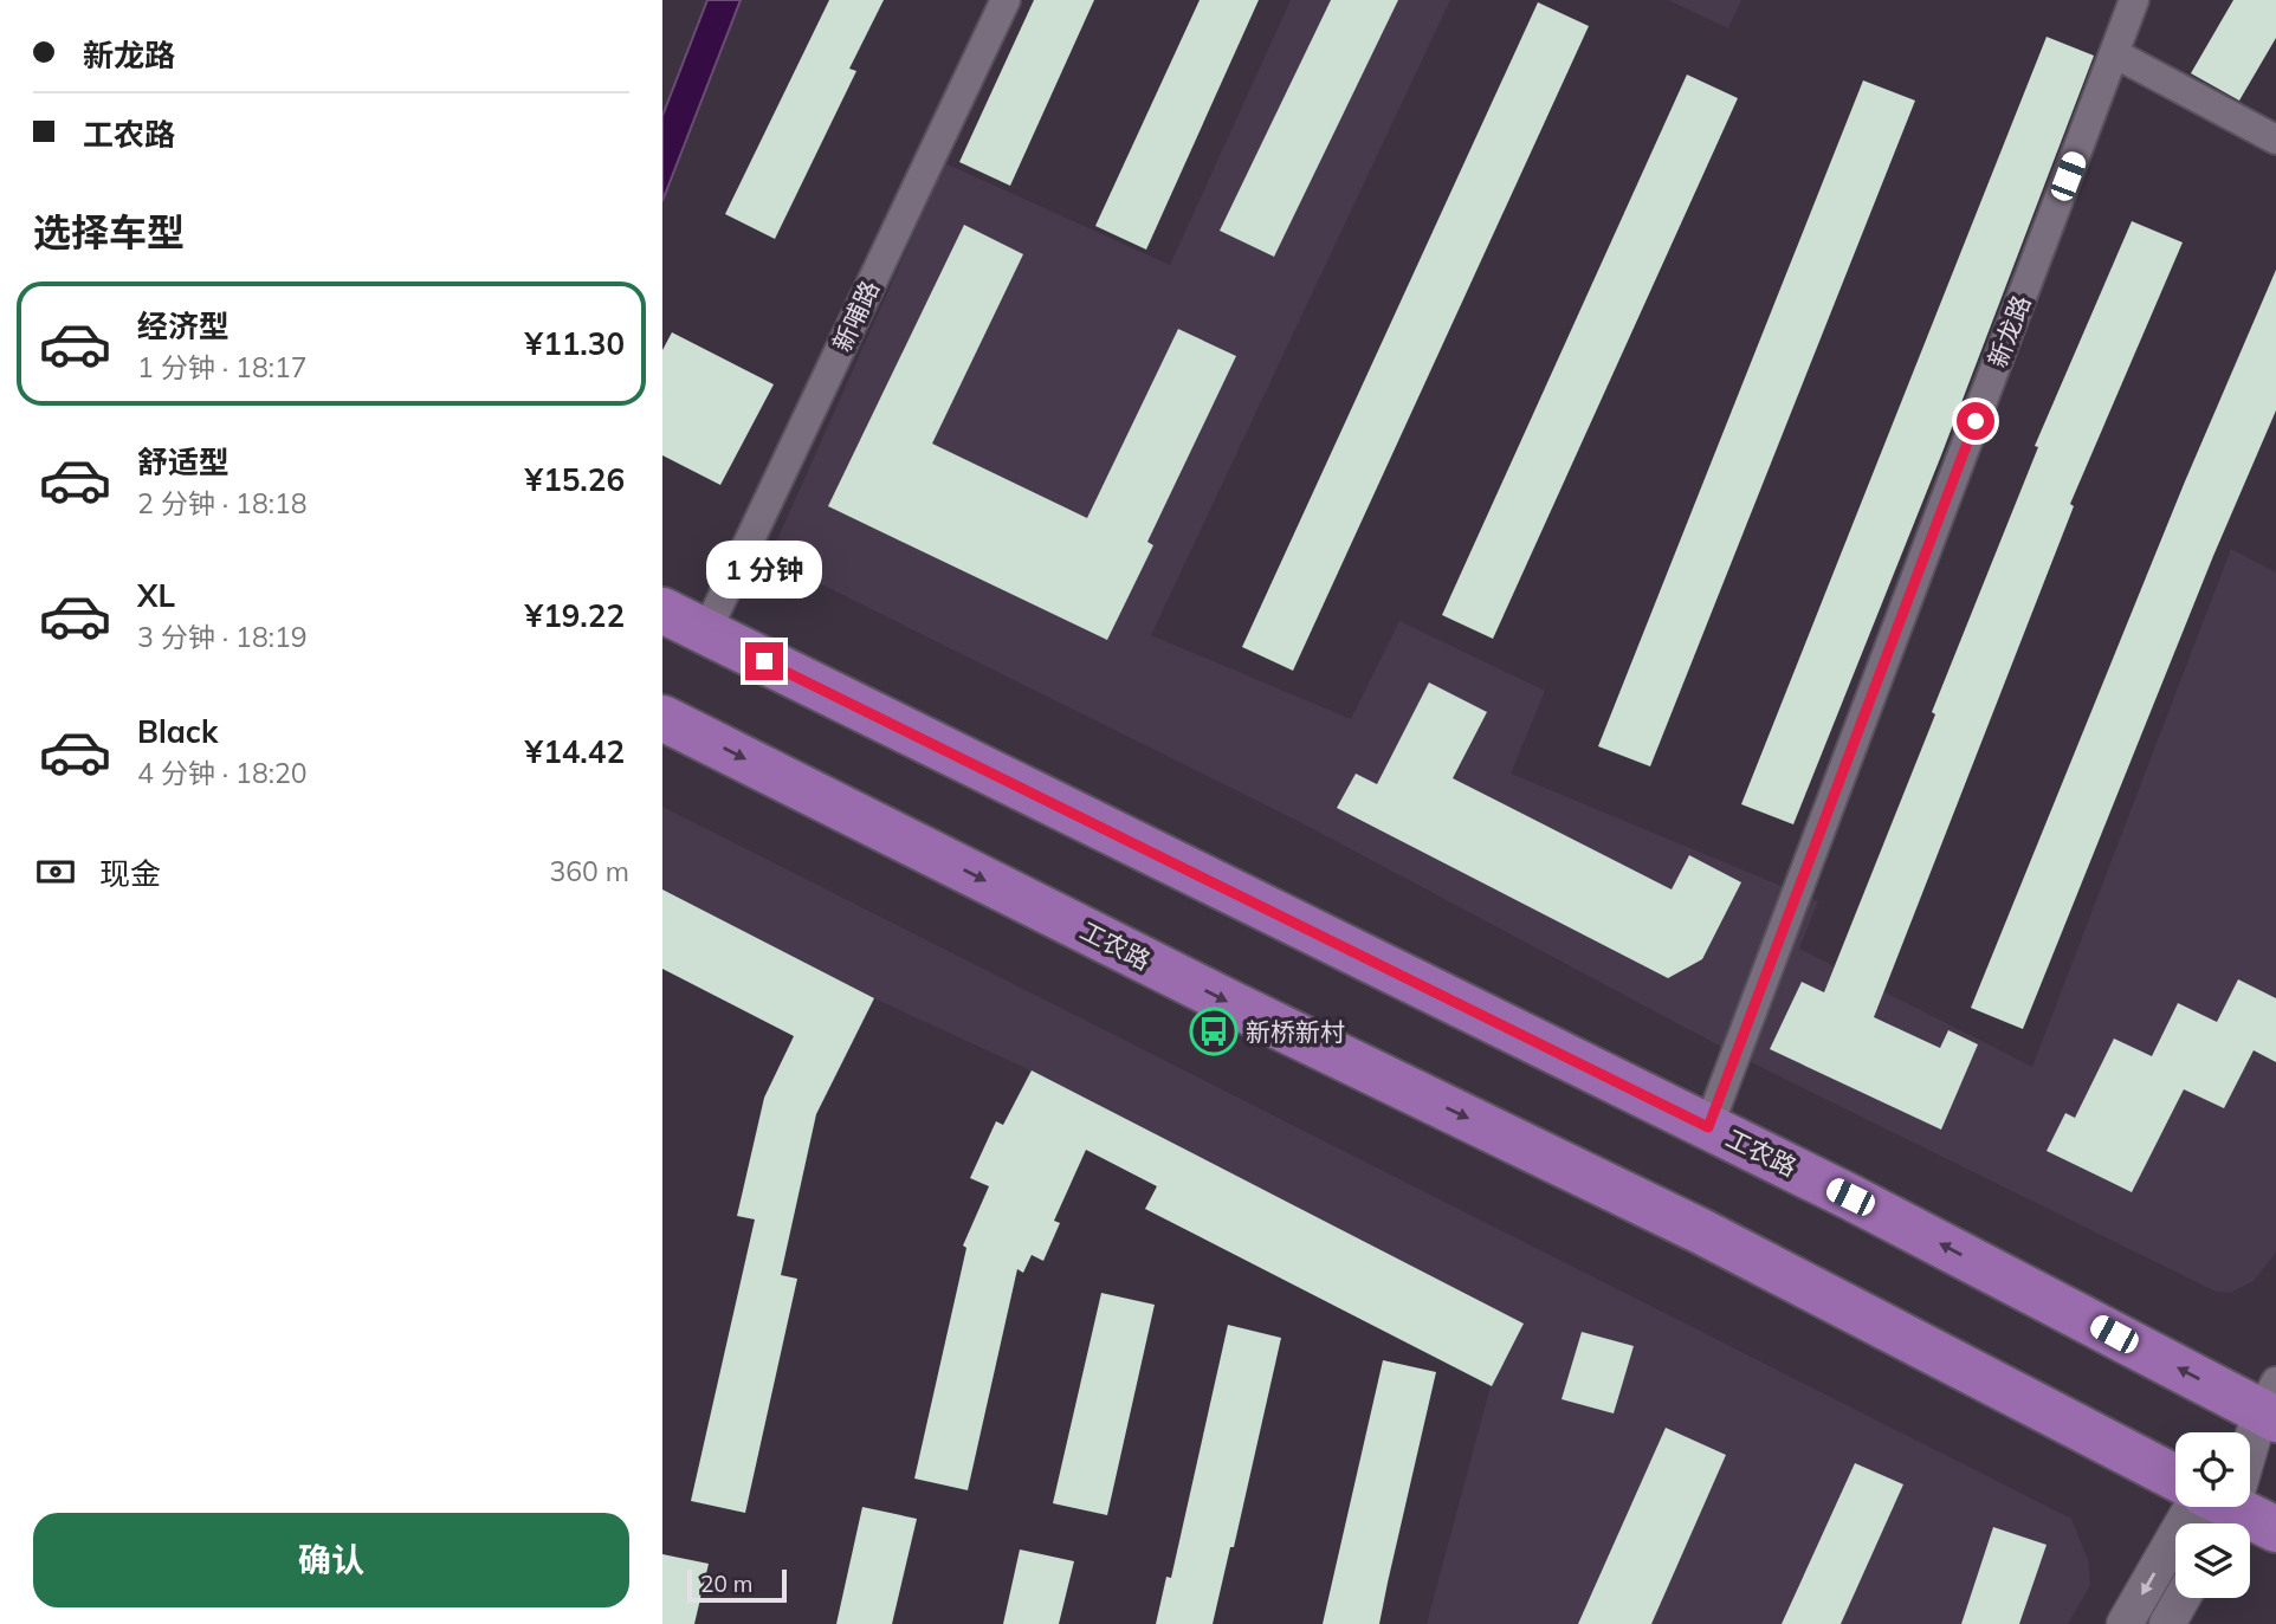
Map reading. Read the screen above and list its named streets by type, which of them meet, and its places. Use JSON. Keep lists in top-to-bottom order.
{
  "streets": {
    "main road": ["工农路"],
    "street": ["新哺路", "新龙路"]
  },
  "crossings": [
    ["新哺路", "工农路"],
    ["新龙路", "工农路"]
  ],
  "places": {
    "bus stop": ["新桥新村"]
  },
  "scale_bar": "20 m",
  "page": {
    "banner": ["新龙路", "工农路"],
    "heading": "选择车型",
    "list": [
      {
        "name": "经济型",
        "note": "1 分钟 · 18:17",
        "value": "¥11.30"
      },
      {
        "name": "舒适型",
        "note": "2 分钟 · 18:18",
        "value": "¥15.26"
      },
      {
        "name": "XL",
        "note": "3 分钟 · 18:19",
        "value": "¥19.22"
      },
      {
        "name": "Black",
        "note": "4 分钟 · 18:20",
        "value": "¥14.42"
      }
    ],
    "bubble": "1 分钟",
    "pay": ["现金", "360 m"],
    "buttons": "确认",
    "scale": "20 m"
  }
}
